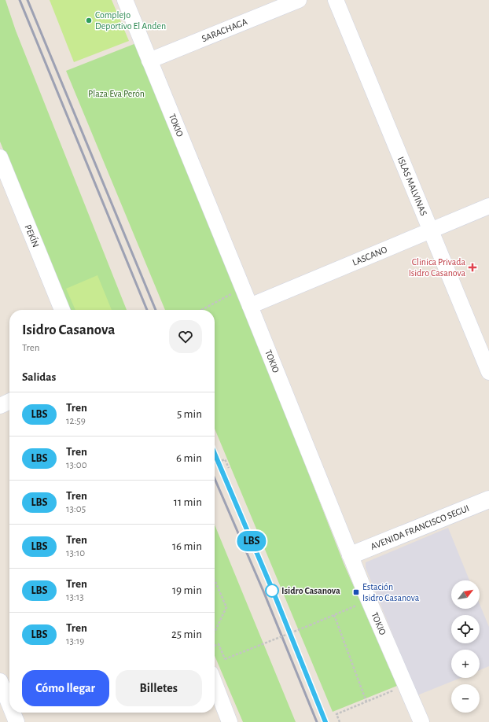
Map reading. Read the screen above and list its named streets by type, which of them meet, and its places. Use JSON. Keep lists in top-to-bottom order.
{
  "streets": {
    "street": [
      "SARACHAGA",
      "TOKIO",
      "ISLAS MALVINAS",
      "PEKÍN",
      "LASCANO",
      "AVENIDA FRANCISCO SEGUI"
    ]
  },
  "crossings": [
    ["SARACHAGA", "TOKIO"],
    ["TOKIO", "LASCANO"],
    ["TOKIO", "AVENIDA FRANCISCO SEGUI"],
    ["ISLAS MALVINAS", "LASCANO"]
  ],
  "parks": ["Plaza Eva Perón"],
  "places": {
    "other": ["Complejo Deportivo El Anden", "Isidro Casanova"],
    "health": ["Clinica Privada Isidro Casanova"],
    "transit": ["Estación Isidro Casanova"]
  },
  "north": "top right",
  "page": {
    "on_map": "LBS",
    "heading": [
      ["Isidro Casanova", "Tren"],
      "Salidas"
    ],
    "list": [
      {
        "mark": "LBS",
        "name": "Tren",
        "note": "12:59",
        "value": "5 min"
      },
      {
        "mark": "LBS",
        "name": "Tren",
        "note": "13:00",
        "value": "6 min"
      },
      {
        "mark": "LBS",
        "name": "Tren",
        "note": "13:05",
        "value": "11 min"
      },
      {
        "mark": "LBS",
        "name": "Tren",
        "note": "13:10",
        "value": "16 min"
      },
      {
        "mark": "LBS",
        "name": "Tren",
        "note": "13:13",
        "value": "19 min"
      },
      {
        "mark": "LBS",
        "name": "Tren",
        "note": "13:19",
        "value": "25 min"
      }
    ],
    "map_buttons": ["+", "−"],
    "buttons": ["Cómo llegar", "Billetes"]
  }
}
